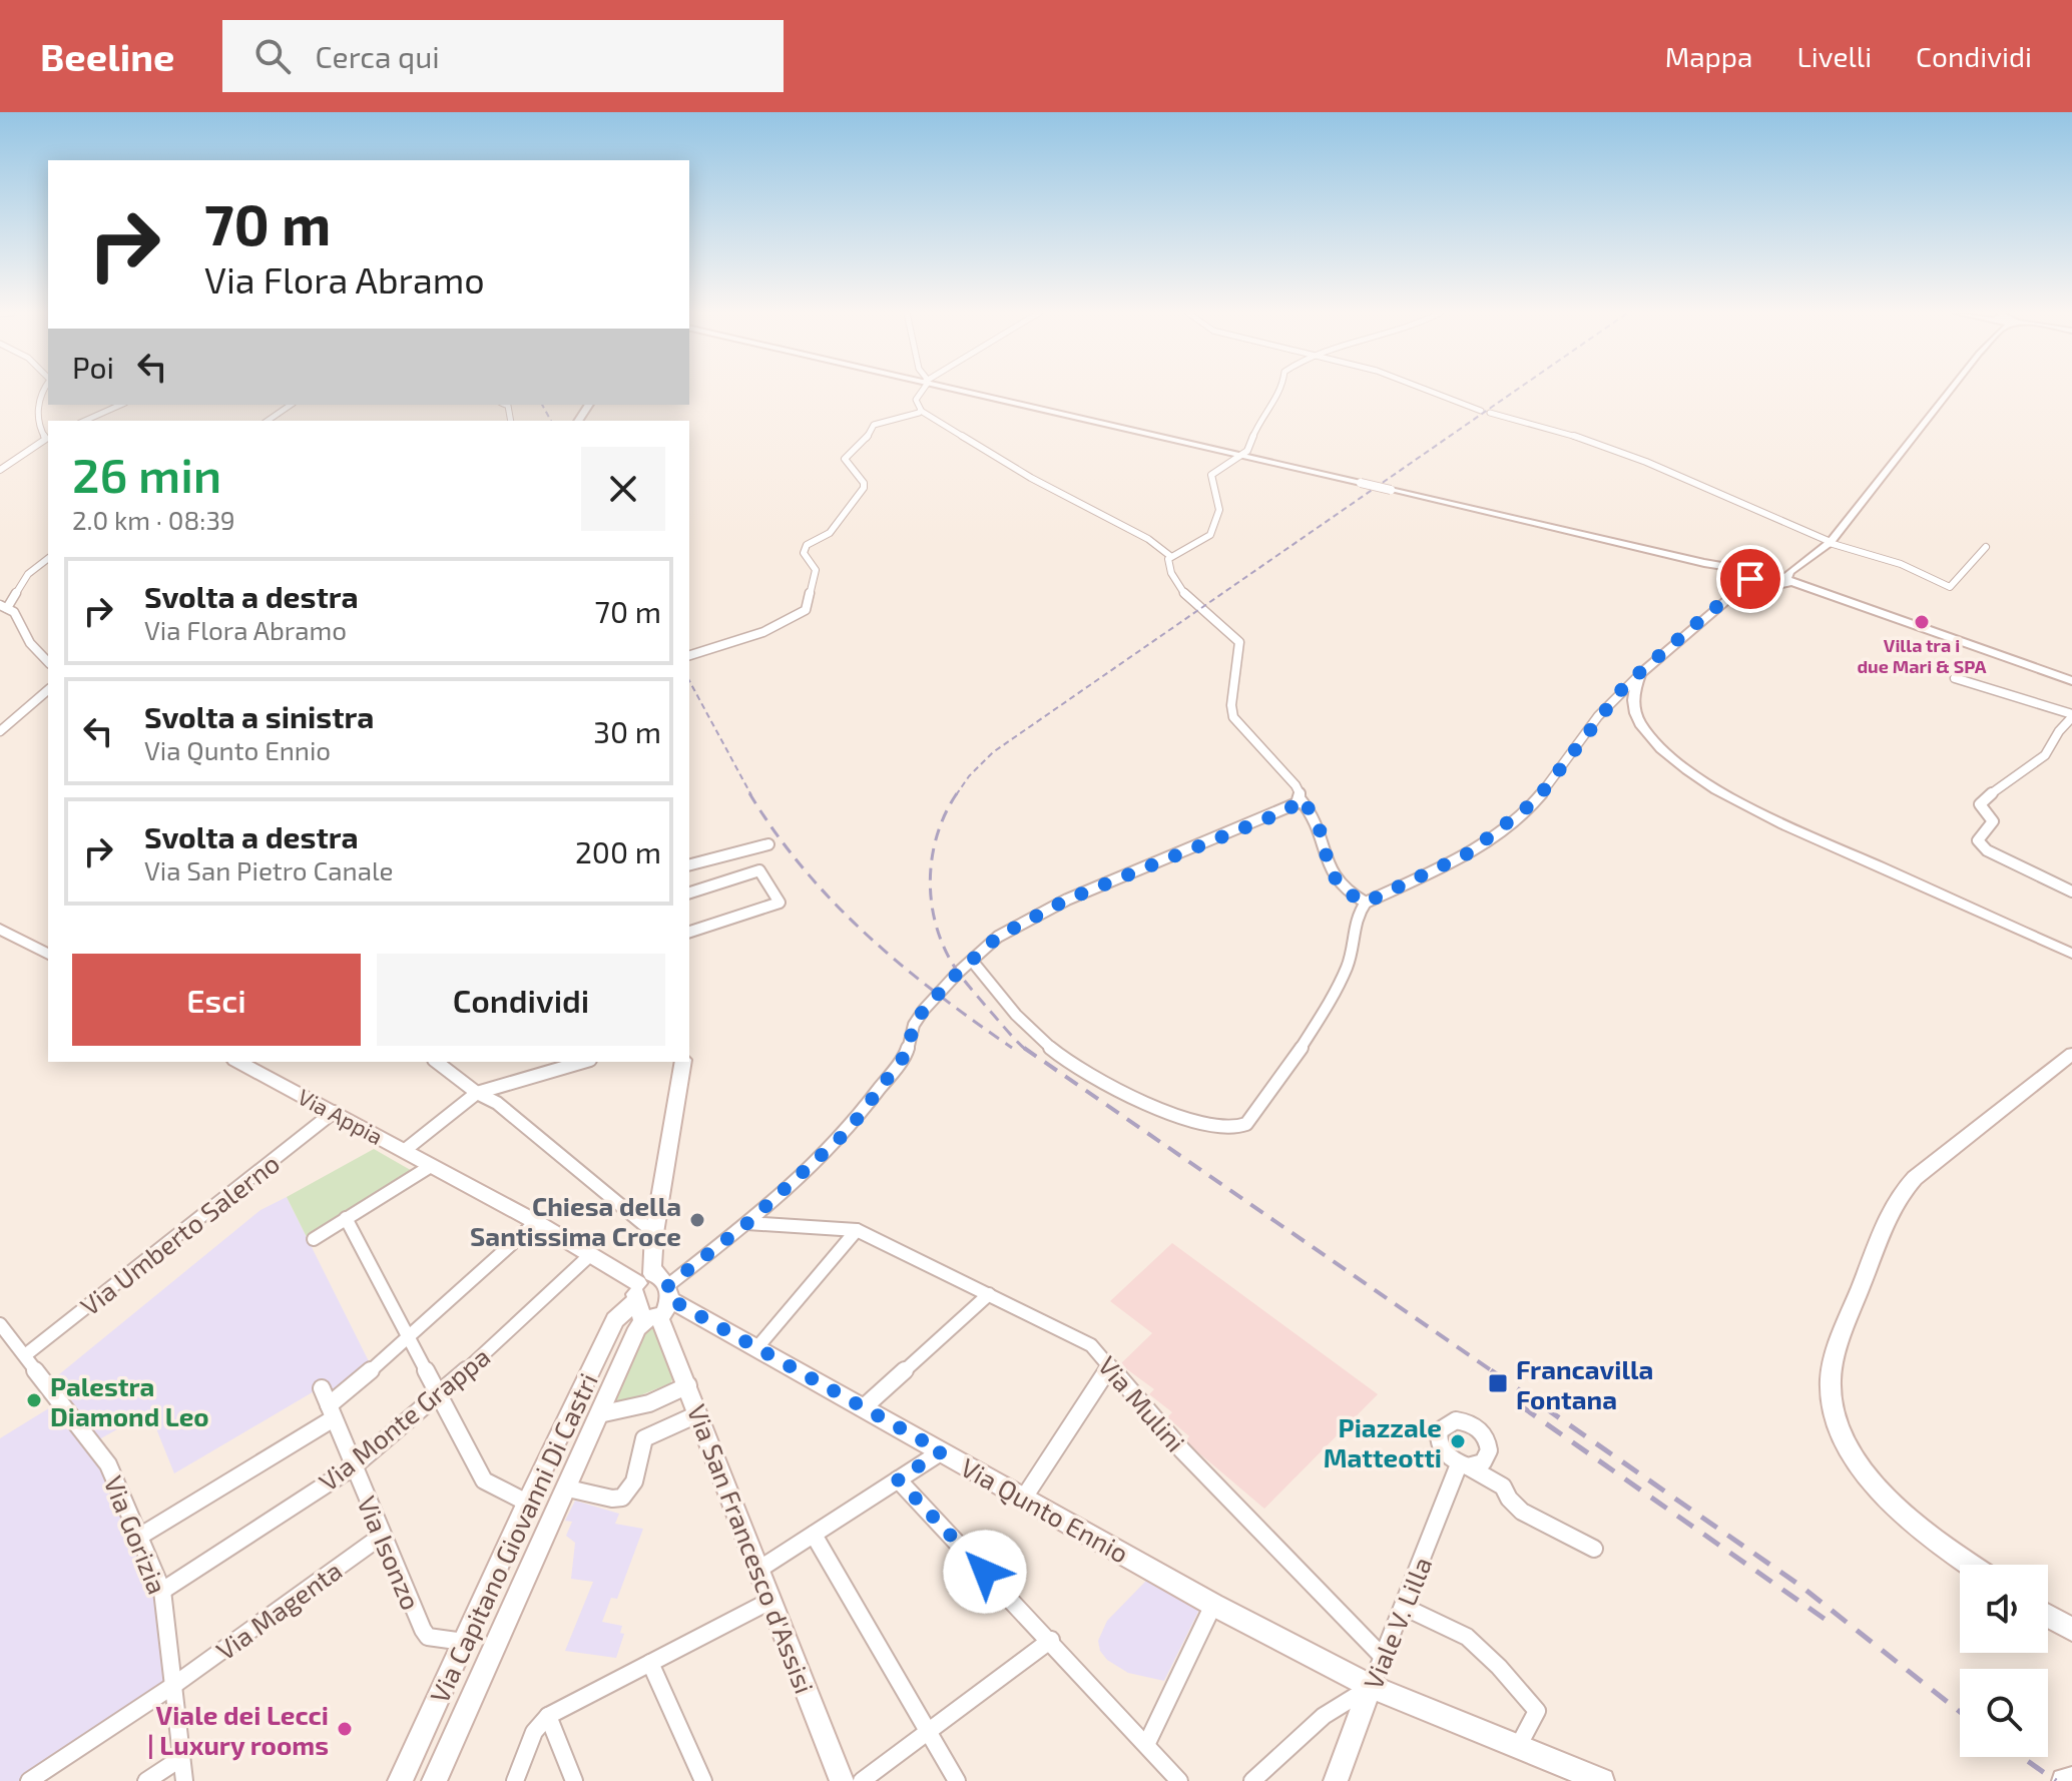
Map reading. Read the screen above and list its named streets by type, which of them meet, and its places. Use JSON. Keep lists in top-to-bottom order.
{
  "streets": {
    "main road": [
      "Via Appia",
      "Via Qunto Ennio",
      "Via Capitano Giovanni Di Castri",
      "Via San Francesco d'Assisi",
      "Viale V. Lilla"
    ],
    "street": [
      "Via Umberto Salerno",
      "Via Mulini",
      "Via Monte Grappa",
      "Via Gorizia",
      "Via Isonzo",
      "Via Magenta"
    ]
  },
  "crossings": [
    ["Via Appia", "Via Umberto Salerno"],
    ["Via Appia", "Via Qunto Ennio"],
    ["Via Umberto Salerno", "Via Gorizia"],
    ["Via Mulini", "Viale V. Lilla"],
    ["Via Monte Grappa", "Via Qunto Ennio"],
    ["Via Monte Grappa", "Via Gorizia"],
    ["Via Monte Grappa", "Via Isonzo"],
    ["Via Qunto Ennio", "Via Capitano Giovanni Di Castri"],
    ["Via Qunto Ennio", "Via San Francesco d'Assisi"],
    ["Via Qunto Ennio", "Viale V. Lilla"],
    ["Via Gorizia", "Via Magenta"],
    ["Via Capitano Giovanni Di Castri", "Via San Francesco d'Assisi"],
    ["Via Capitano Giovanni Di Castri", "Via Isonzo"],
    ["Via Isonzo", "Via Magenta"]
  ],
  "places": {
    "other": [
      "Villa tra i due Mari & SPA",
      "Chiesa della Santissima Croce",
      "Palestra Diamond Leo",
      "Piazzale Matteotti",
      "Viale dei Lecci | Luxury rooms"
    ],
    "transit": ["Francavilla Fontana"]
  },
  "page": {
    "header": "Beeline",
    "search": "Cerca qui",
    "nav": ["Mappa", "Livelli", "Condividi"],
    "turn": ["70 m", "Via Flora Abramo"],
    "then": "Poi",
    "heading": ["26 min", "2.0 km · 08:39"],
    "list": [
      {
        "name": "Svolta a destra",
        "note": "Via Flora Abramo",
        "value": "70 m"
      },
      {
        "name": "Svolta a sinistra",
        "note": "Via Qunto Ennio",
        "value": "30 m"
      },
      {
        "name": "Svolta a destra",
        "note": "Via San Pietro Canale",
        "value": "200 m"
      }
    ],
    "buttons": ["Esci", "Condividi"]
  }
}
